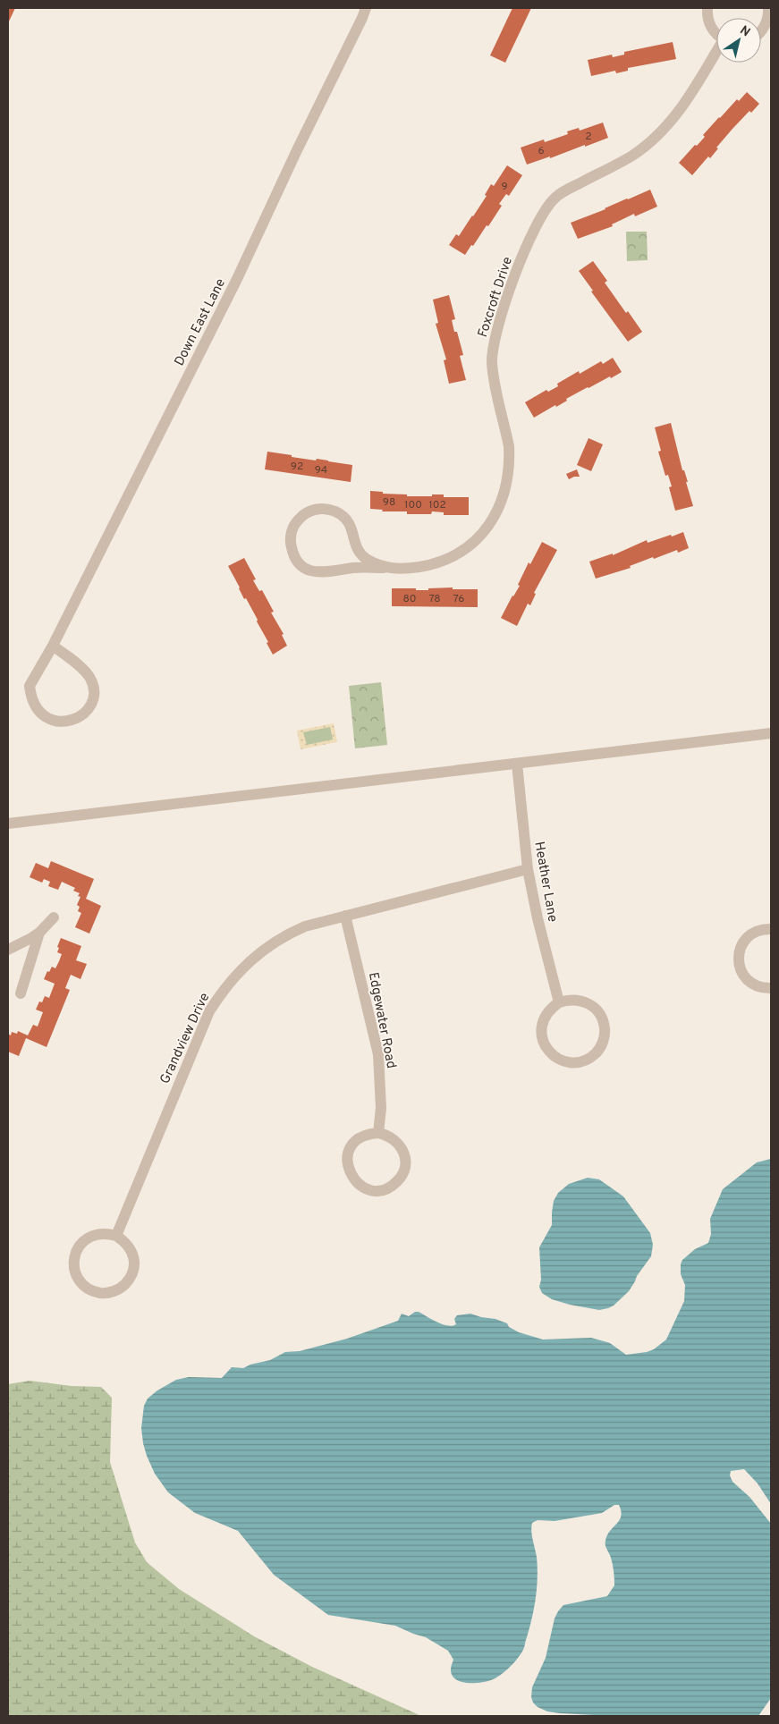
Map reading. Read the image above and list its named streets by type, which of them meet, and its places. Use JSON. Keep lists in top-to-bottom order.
{
  "streets": {
    "street": [
      "Foxcroft Drive",
      "Down East Lane",
      "Heather Lane",
      "Edgewater Road",
      "Grandview Drive"
    ]
  },
  "crossings": [
    ["Heather Lane", "Grandview Drive"],
    ["Edgewater Road", "Grandview Drive"]
  ],
  "house_numbers": [
    "2",
    "6",
    "9",
    "92",
    "94",
    "98",
    "100",
    "102",
    "80",
    "78",
    "76"
  ],
  "north": "top right"
}
